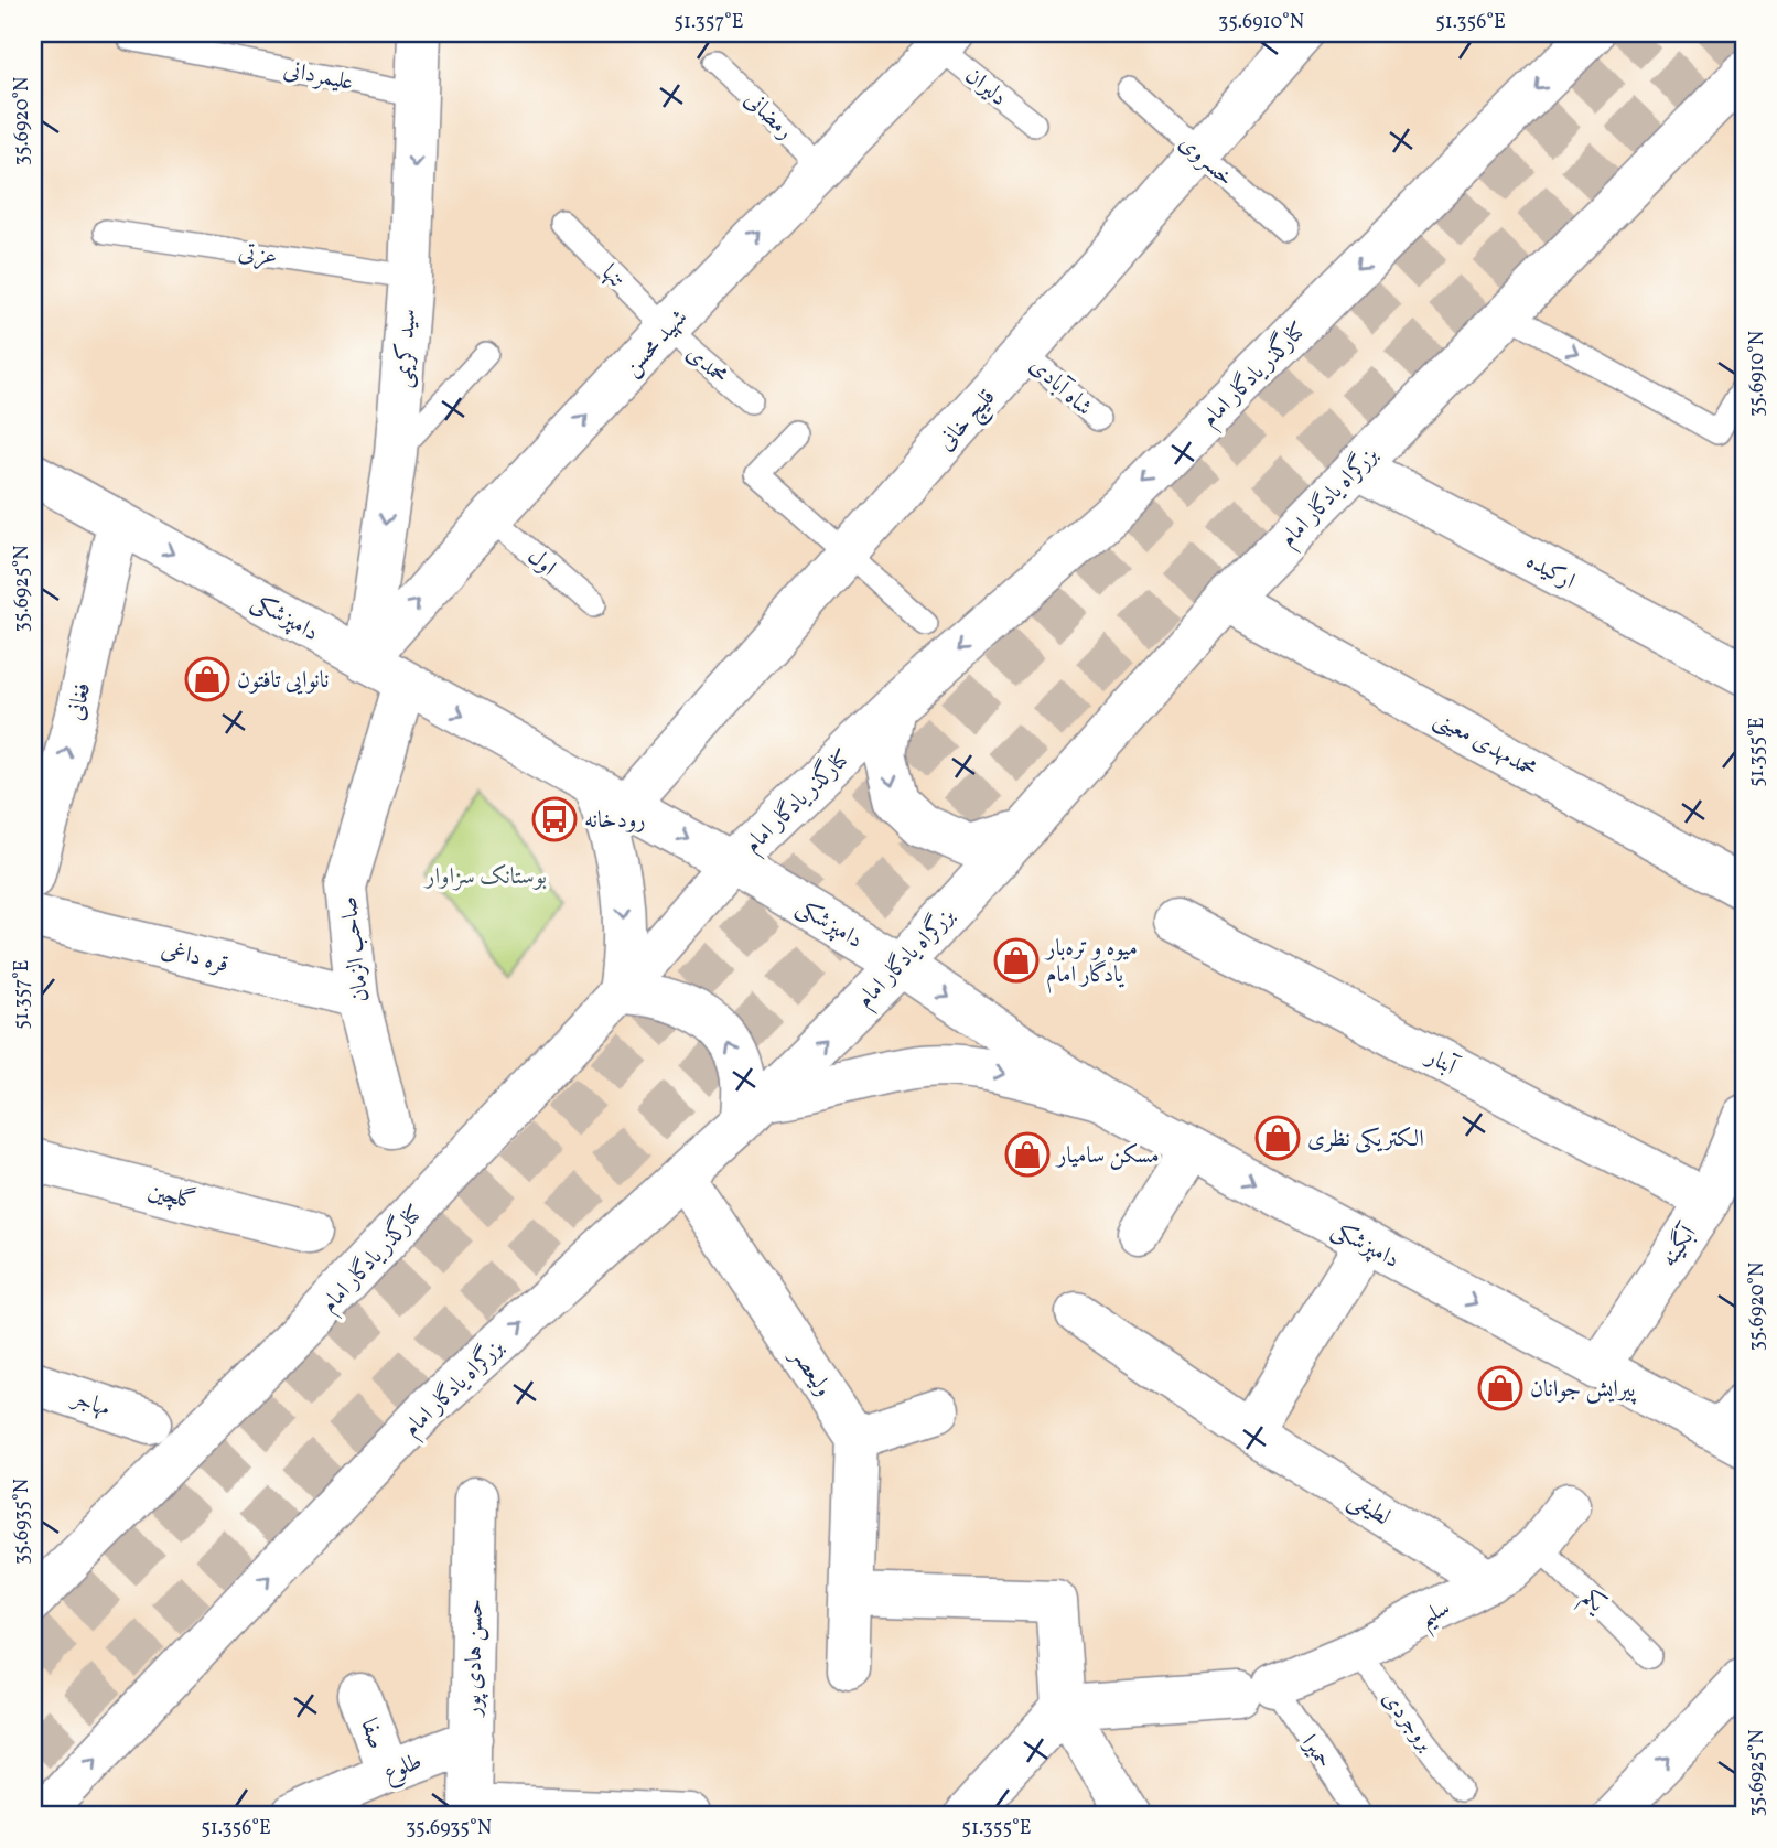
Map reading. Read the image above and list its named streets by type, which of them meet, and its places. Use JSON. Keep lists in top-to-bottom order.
{
  "streets": {
    "street": [
      "شهید محسن",
      "سید کریمی",
      "کنارگذر یادگار امام",
      "قلیچ خانی",
      "بزرگراه یادگار امام",
      "ارکیده",
      "دامپزشکی",
      "فغانی",
      "محمدمهدی معینی",
      "صاحب الزمان",
      "قره داغی",
      "آبنار",
      "گلچین",
      "آبگینه",
      "ولیعصر",
      "مهاجر",
      "لطیفی",
      "سلیم",
      "حسن هادی پور",
      "صفا",
      "طلوع"
    ],
    "lane": [
      "علیمردانی",
      "دلیران",
      "رمضانی",
      "خسروی",
      "عزتی",
      "تنها",
      "محمدی",
      "شاه آبادی",
      "اول",
      "یکم",
      "بروجردی",
      "حمیرا"
    ]
  },
  "crossings": [
    ["علیمردانی", "سید کریمی"],
    ["دلیران", "شهید محسن"],
    ["رمضانی", "شهید محسن"],
    ["خسروی", "قلیچ خانی"],
    ["عزتی", "سید کریمی"],
    ["تنها", "شهید محسن"],
    ["تنها", "محمدی"],
    ["شهید محسن", "سید کریمی"],
    ["شهید محسن", "محمدی"],
    ["شهید محسن", "اول"],
    ["شهید محسن", "دامپزشکی"],
    ["سید کریمی", "دامپزشکی"],
    ["کنارگذر یادگار امام", "دامپزشکی"],
    ["شاه آبادی", "قلیچ خانی"],
    ["قلیچ خانی", "دامپزشکی"],
    ["بزرگراه یادگار امام", "ارکیده"],
    ["بزرگراه یادگار امام", "دامپزشکی"],
    ["بزرگراه یادگار امام", "محمدمهدی معینی"],
    ["بزرگراه یادگار امام", "ولیعصر"],
    ["دامپزشکی", "فغانی"],
    ["دامپزشکی", "صاحب الزمان"],
    ["دامپزشکی", "آبگینه"],
    ["صاحب الزمان", "قره داغی"],
    ["آبنار", "آبگینه"],
    ["لطیفی", "سلیم"],
    ["یکم", "سلیم"],
    ["سلیم", "بروجردی"],
    ["سلیم", "حمیرا"],
    ["حسن هادی پور", "طلوع"],
    ["صفا", "طلوع"]
  ],
  "one_way": [
    "شهید محسن",
    "سید کریمی",
    "کنارگذر یادگار امام",
    "بزرگراه یادگار امام",
    "دامپزشکی",
    "فغانی"
  ],
  "parks": ["بوستانک سزاوار"],
  "places": {
    "shop": [
      "نانوایی تافتون",
      "میوه و تره‌بار یادگار امام",
      "الکتریکی نظری",
      "مسکن سامیار",
      "پیرایش جوانان"
    ],
    "bus stop": ["رودخانه"]
  },
  "coordinates": [
    "51.357°E",
    "35.6910°N",
    "51.356°E",
    "35.6920°N",
    "35.6925°N",
    "51.355°E",
    "35.6935°N"
  ]
}
